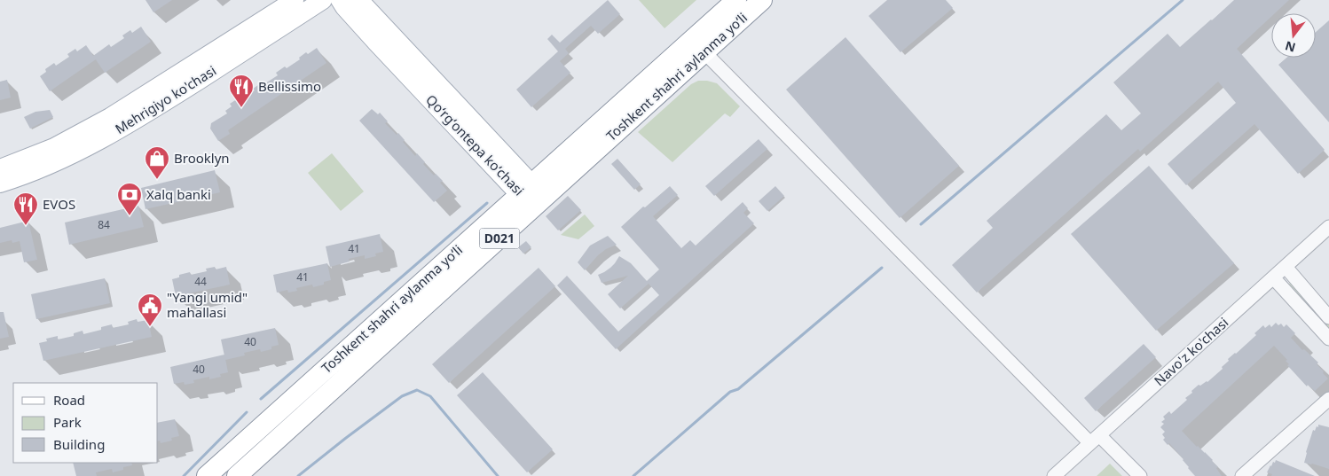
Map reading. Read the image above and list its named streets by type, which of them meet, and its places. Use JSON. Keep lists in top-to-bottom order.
{
  "streets": {
    "highway": ["Toshkent shahri aylanma yoʻli", "D021"],
    "main road": ["Mehrigiyo ko'chasi", "Qoʻrgʻontepa koʻchasi"],
    "street": ["Navo'z ko'chasi"]
  },
  "crossings": [
    ["Toshkent shahri aylanma yoʻli", "Qoʻrgʻontepa koʻchasi"]
  ],
  "places": {
    "restaurant": ["Bellissimo", "EVOS"],
    "shop": ["Brooklyn"],
    "bank": ["Xalq banki"],
    "public building": ["\"Yangi umid\" mahallasi"]
  },
  "house_numbers": [
    "84",
    "41",
    "41",
    "44",
    "40",
    "40"
  ],
  "legend": ["Road", "Park", "Building"],
  "north": "bottom"
}
